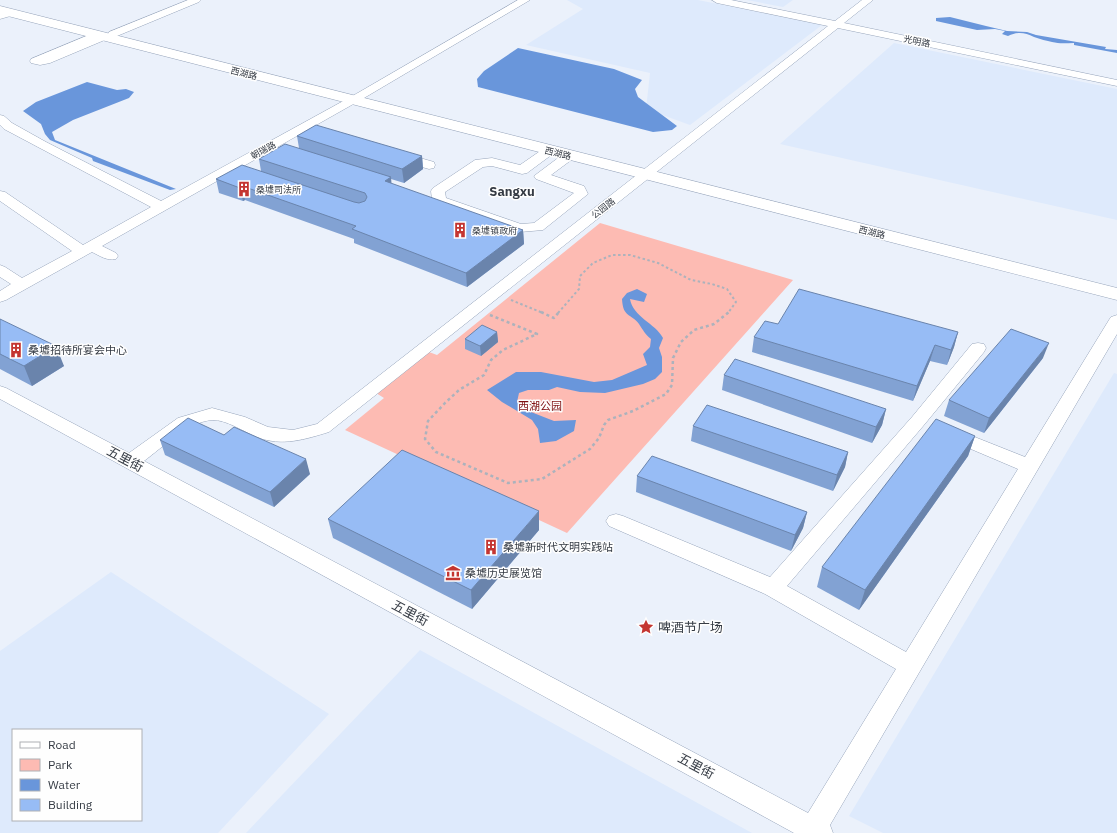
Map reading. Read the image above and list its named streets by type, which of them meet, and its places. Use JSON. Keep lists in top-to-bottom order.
{
  "streets": {
    "main road": ["西湖路"],
    "street": [
      "光明路",
      "朝瑞路",
      "公园路",
      "五里街"
    ]
  },
  "crossings": [
    ["光明路", "公园路"],
    ["西湖路", "朝瑞路"],
    ["西湖路", "公园路"],
    ["公园路", "五里街"]
  ],
  "districts": ["Sangxu"],
  "parks": ["西湖公园"],
  "places": {
    "building": [
      "桑墟司法所",
      "桑墟镇政府",
      "桑墟招待所宴会中心",
      "桑墟新时代文明实践站"
    ],
    "museum": ["桑墟历史展览馆"],
    "place": ["啤酒节广场"]
  },
  "legend": [
    "Road",
    "Park",
    "Water",
    "Building"
  ]
}
